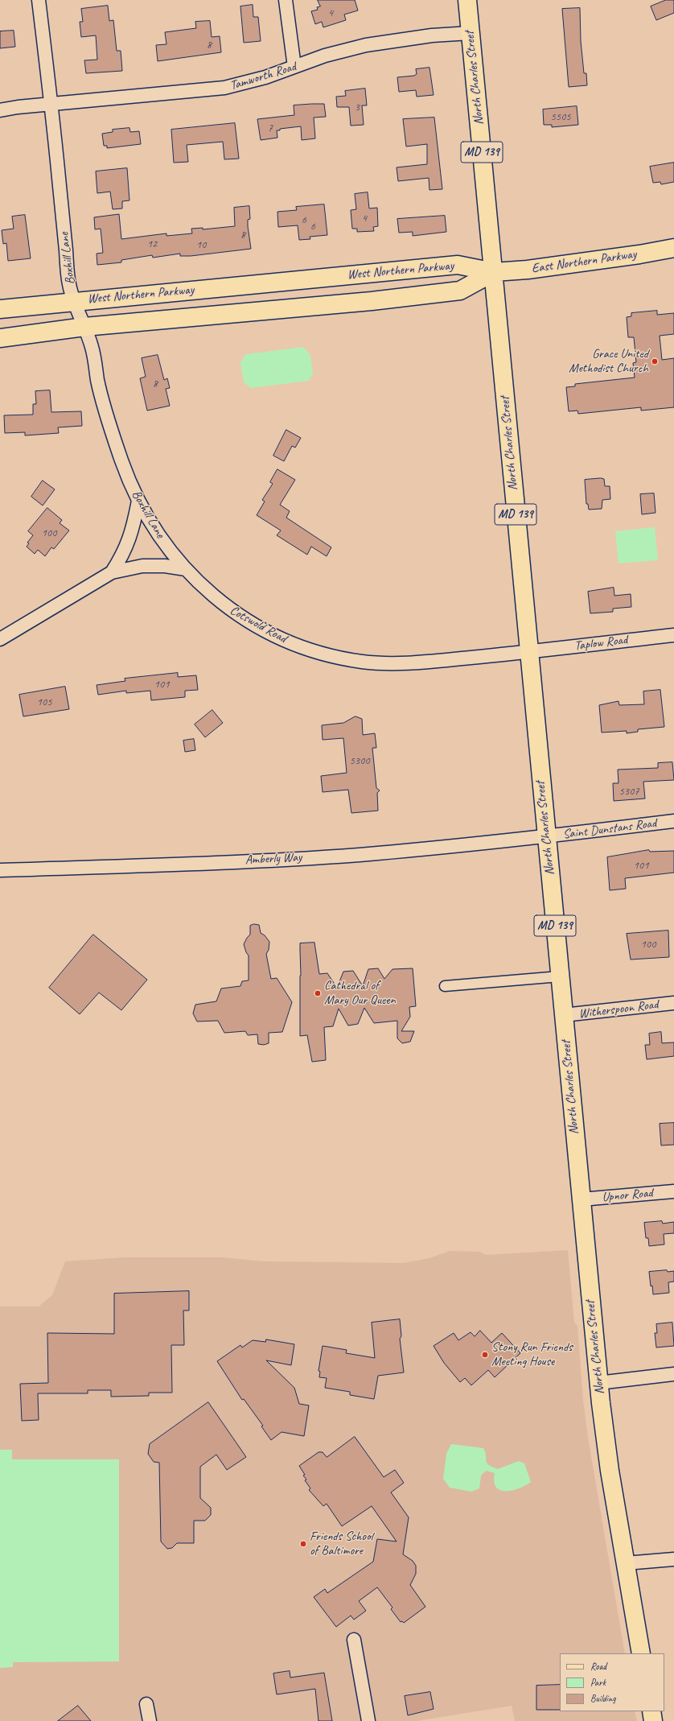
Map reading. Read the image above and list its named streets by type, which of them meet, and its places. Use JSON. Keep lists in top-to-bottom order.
{
  "streets": {
    "main road": [
      "North Charles Street",
      "MD 139",
      "East Northern Parkway",
      "West Northern Parkway"
    ],
    "street": [
      "Tamworth Road",
      "Boxhill Lane",
      "Cotswold Road",
      "Taplow Road",
      "Saint Dunstans Road",
      "Amberly Way",
      "Witherspoon Road",
      "Upnor Road"
    ]
  },
  "crossings": [
    ["Tamworth Road", "North Charles Street"],
    ["Tamworth Road", "Boxhill Lane"],
    ["North Charles Street", "East Northern Parkway"],
    ["North Charles Street", "West Northern Parkway"],
    ["North Charles Street", "Cotswold Road"],
    ["North Charles Street", "Taplow Road"],
    ["North Charles Street", "Saint Dunstans Road"],
    ["North Charles Street", "Amberly Way"],
    ["North Charles Street", "Witherspoon Road"],
    ["North Charles Street", "Upnor Road"],
    ["Boxhill Lane", "West Northern Parkway"],
    ["Boxhill Lane", "Cotswold Road"],
    ["East Northern Parkway", "West Northern Parkway"],
    ["Cotswold Road", "Taplow Road"],
    ["Saint Dunstans Road", "Amberly Way"]
  ],
  "places": [
    "Grace United Methodist Church",
    "Cathedral of Mary Our Queen",
    "Stony Run Friends Meeting House",
    "Friends School of Baltimore"
  ],
  "house_numbers": [
    "4",
    "8",
    "3",
    "5505",
    "7",
    "4",
    "6",
    "6",
    "8",
    "12",
    "10",
    "8",
    "100",
    "101",
    "105",
    "5300",
    "5307",
    "101",
    "100"
  ],
  "legend": ["Road", "Park", "Building"]
}
